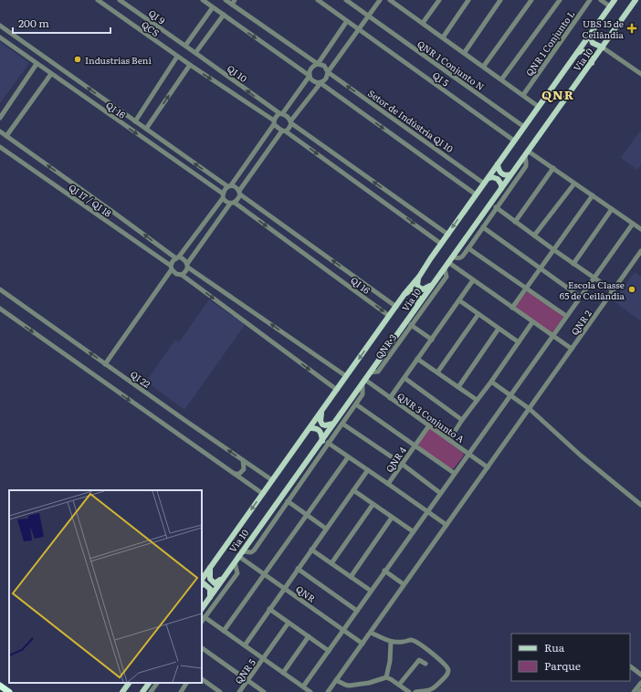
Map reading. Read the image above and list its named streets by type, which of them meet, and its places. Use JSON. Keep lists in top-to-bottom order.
{
  "streets": {
    "main road": ["Via 10"],
    "street": [
      "QI 9",
      "QCS",
      "QNR 1 Conjunto L",
      "QNR 1 Conjunto N",
      "QI 10",
      "QI 5",
      "QI 16",
      "Setor de Indústria QI 10",
      "QI 17 / QI 18",
      "QNR 2",
      "QNR 3",
      "QI 22",
      "QNR 3 Conjunto A",
      "QNR 4",
      "QNR",
      "QNR 5"
    ]
  },
  "crossings": [
    ["QI 9", "QI 10"],
    ["QCS", "QI 10"],
    ["Via 10", "QNR 1 Conjunto N"],
    ["Via 10", "QI 5"],
    ["Via 10", "QI 16"],
    ["Via 10", "Setor de Indústria QI 10"],
    ["Via 10", "QNR 2"],
    ["Via 10", "QNR 3"],
    ["Via 10", "QI 22"],
    ["Via 10", "QNR 3 Conjunto A"],
    ["Via 10", "QNR"]
  ],
  "one_way": ["QCS", "QI 10"],
  "districts": ["QNR"],
  "places": {
    "health": ["UBS 15 de Ceilândia"],
    "other": ["Industrias Beni", "Escola Classe 65 de Ceilândia"]
  },
  "legend": ["Rua", "Parque"],
  "scale_bar": "200 m"
}
